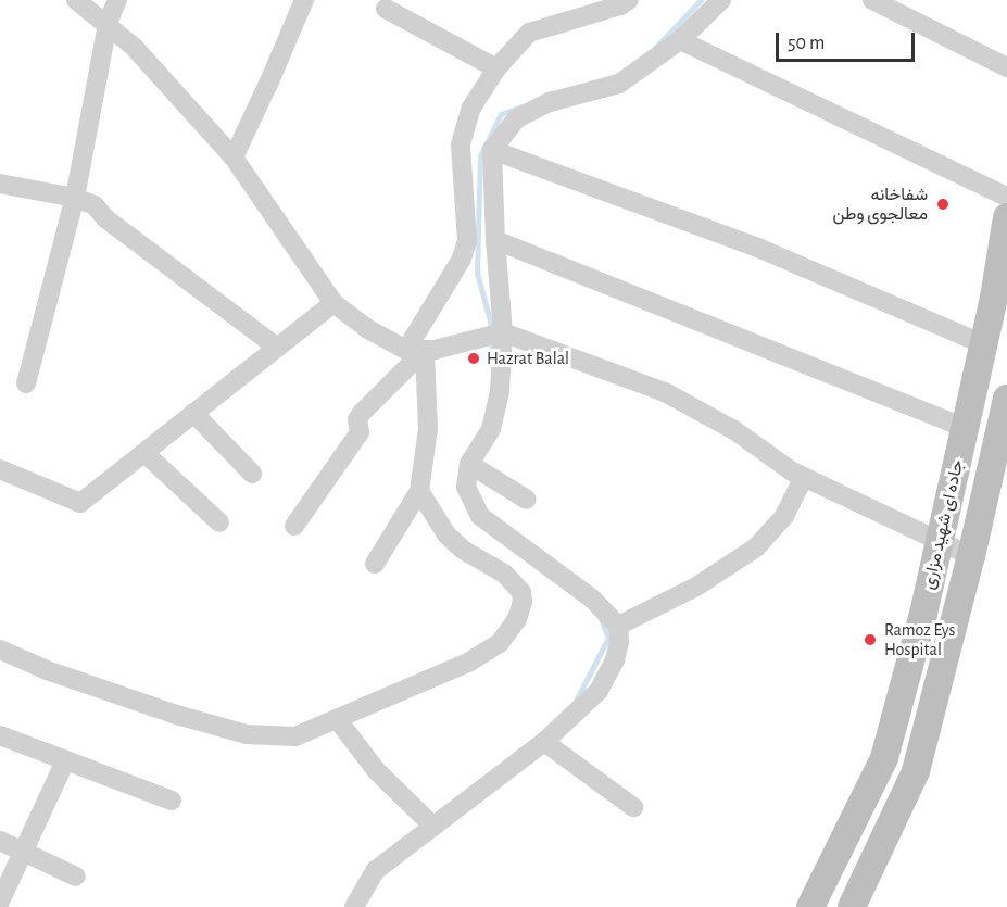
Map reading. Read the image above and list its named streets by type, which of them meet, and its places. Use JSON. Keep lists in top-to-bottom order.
{
  "streets": {
    "main road": ["جاده ای شهید مزاری"]
  },
  "places": ["شفاخانه معالجوی وطن", "Hazrat Balal", "Ramoz Eys Hospital"],
  "scale_bar": "50 m"
}
